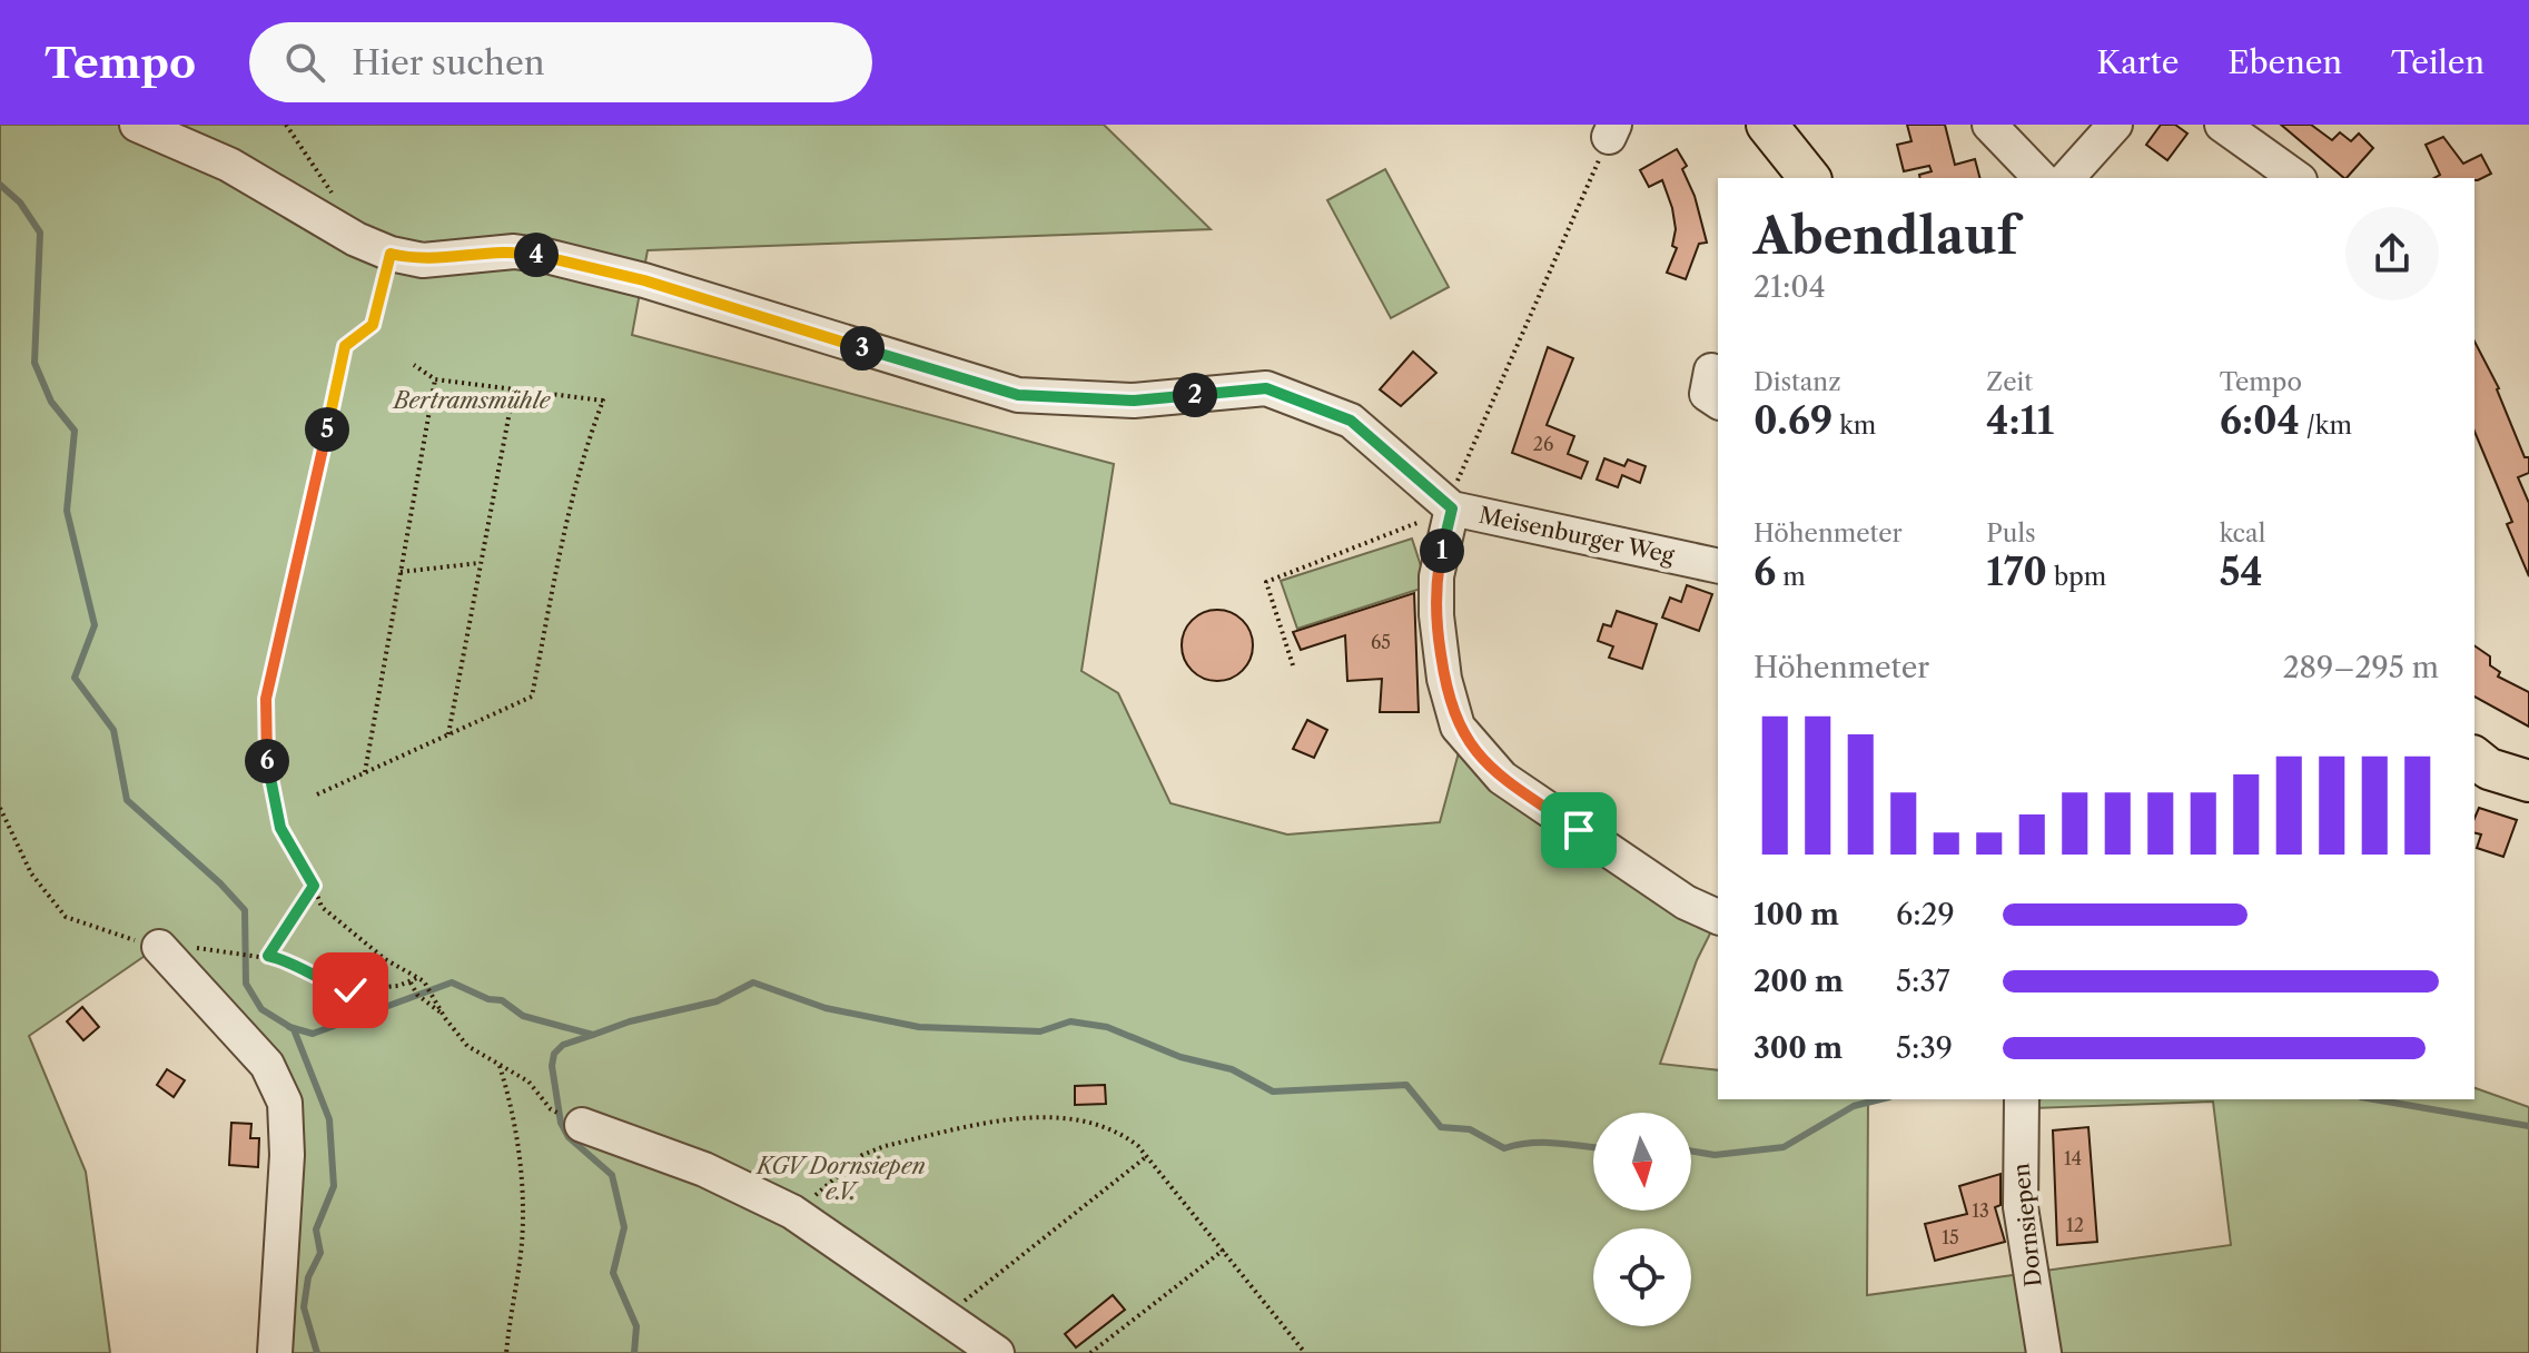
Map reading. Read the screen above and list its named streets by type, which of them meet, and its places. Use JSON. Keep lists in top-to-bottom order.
{
  "streets": {
    "street": ["Meisenburger Weg", "Dornsiepen"]
  },
  "parks": ["Bertramsmühle", "KGV Dornsiepen e.V."],
  "house_numbers": [
    "26",
    "65",
    "14",
    "13",
    "12",
    "15"
  ],
  "north": "bottom",
  "page": {
    "header": "Tempo",
    "search": "Hier suchen",
    "nav": ["Karte", "Ebenen", "Teilen"],
    "heading": ["Abendlauf", "21:04"],
    "pins": [
      "4",
      "3",
      "2",
      "5",
      "1",
      "6"
    ],
    "stats": [
      ["Distanz", "0.69 km"],
      ["Zeit", "4:11"],
      ["Tempo", "6:04 /km"],
      ["Höhenmeter", "6 m"],
      ["Puls", "170 bpm"],
      ["kcal", "54"]
    ],
    "chart": ["Höhenmeter", "289–295 m"],
    "list": [
      {
        "name": "100 m",
        "note": "6:29"
      },
      {
        "name": "200 m",
        "note": "5:37"
      },
      {
        "name": "300 m",
        "note": "5:39"
      }
    ]
  }
}
